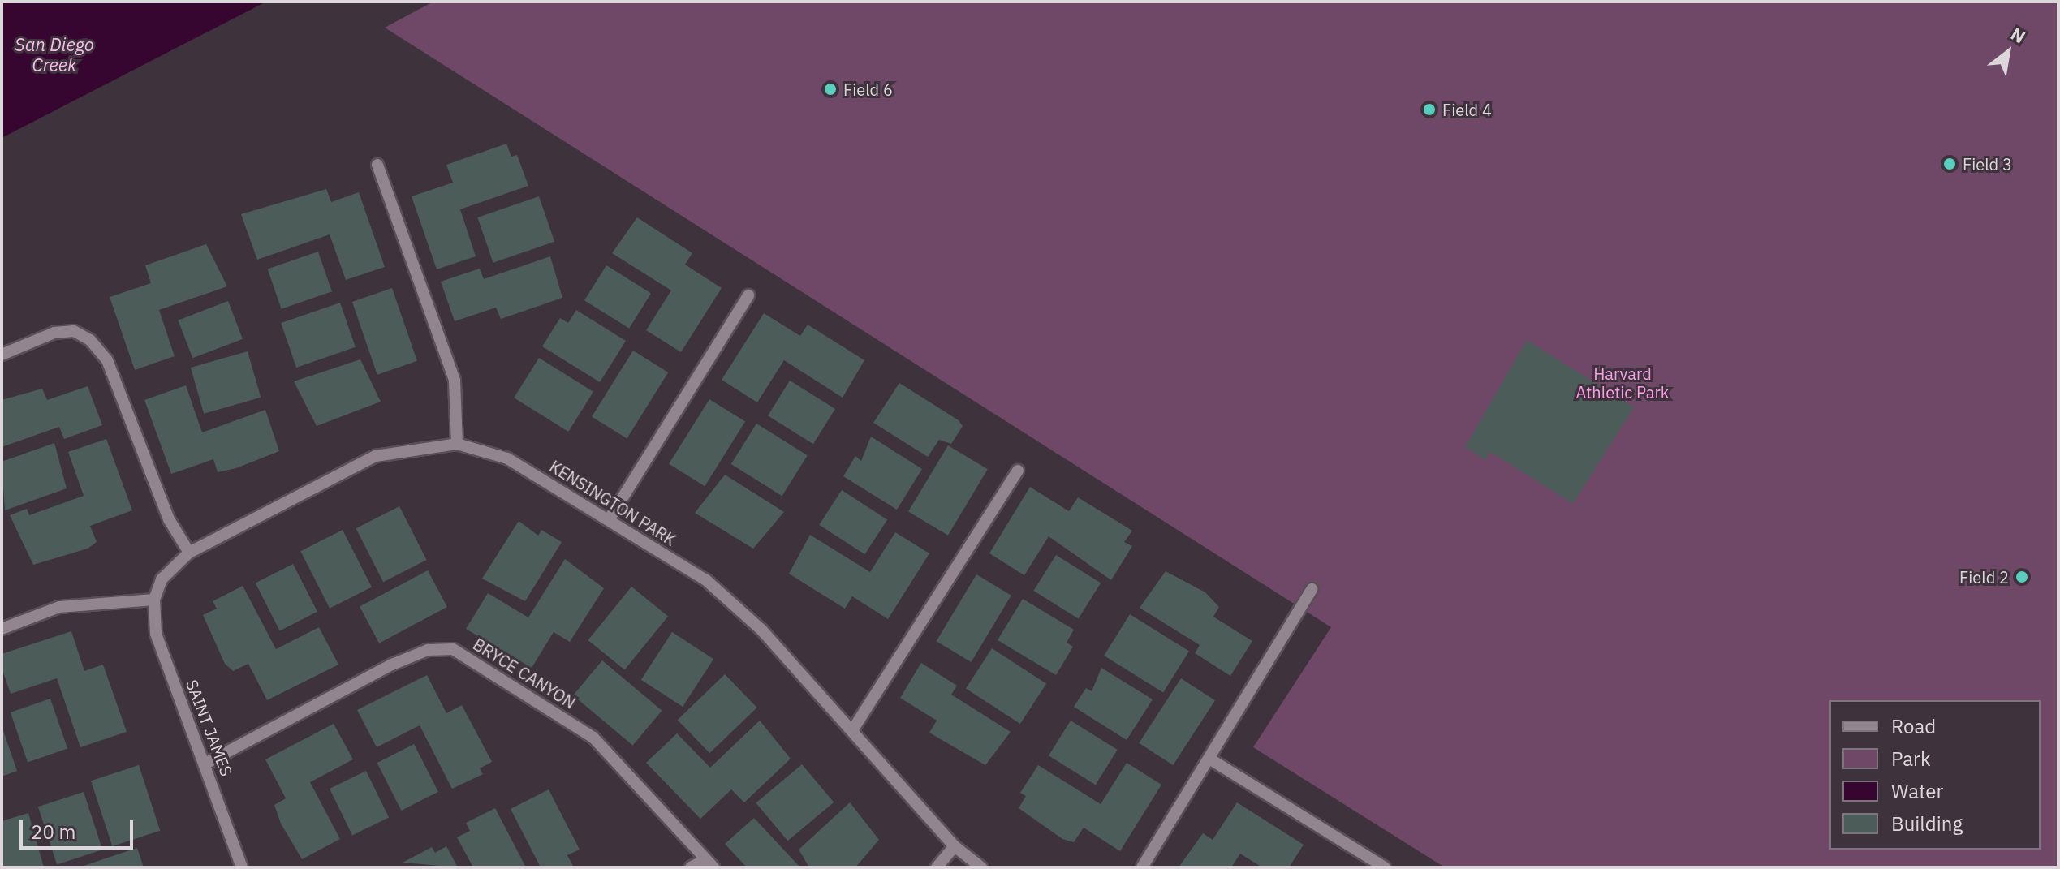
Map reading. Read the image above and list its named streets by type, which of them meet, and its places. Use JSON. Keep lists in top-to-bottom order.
{
  "streets": {
    "street": ["KENSINGTON PARK", "BRYCE CANYON", "SAINT JAMES"]
  },
  "crossings": [
    ["KENSINGTON PARK", "SAINT JAMES"],
    ["BRYCE CANYON", "SAINT JAMES"]
  ],
  "water": ["San Diego Creek"],
  "parks": ["Harvard Athletic Park"],
  "places": [
    "Field 6",
    "Field 4",
    "Field 3",
    "Field 2"
  ],
  "legend": [
    "Road",
    "Park",
    "Water",
    "Building"
  ],
  "scale_bar": "20 m",
  "north": "top right"
}
